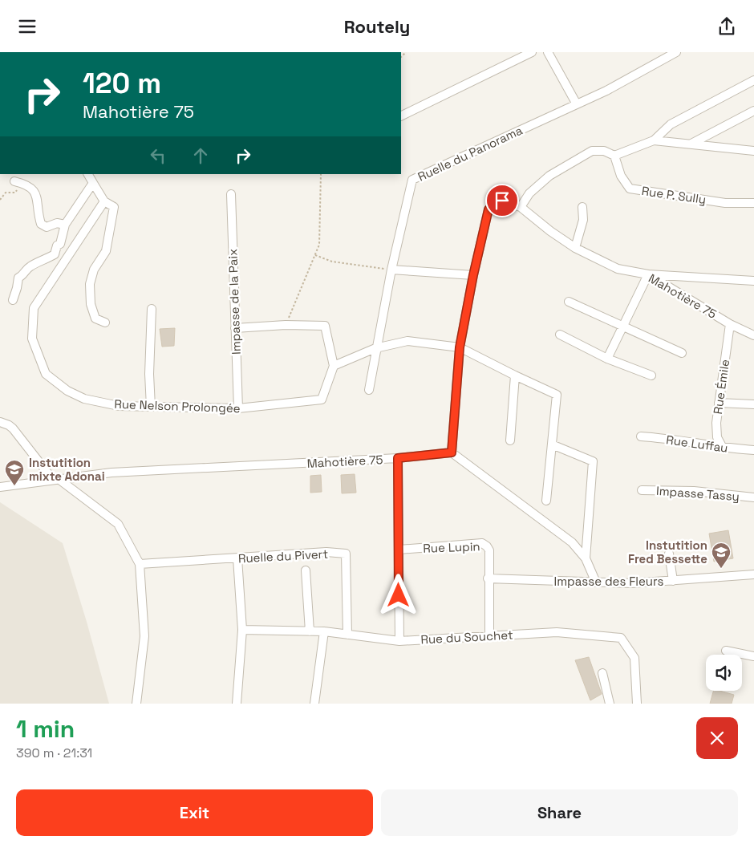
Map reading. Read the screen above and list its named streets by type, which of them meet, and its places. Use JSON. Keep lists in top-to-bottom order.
{
  "streets": {
    "street": [
      "Ruelle du Panorama",
      "Rue P. Sully",
      "Mahotière 75",
      "Impasse de la Paix",
      "Rue Émile",
      "Rue Nelson Prolongée",
      "Rue Luffau",
      "Impasse Tassy",
      "Rue Lupin",
      "Ruelle du Pivert",
      "Impasse des Fleurs",
      "Rue du Souchet"
    ]
  },
  "crossings": [
    ["Mahotière 75", "Rue Émile"],
    ["Impasse de la Paix", "Rue Nelson Prolongée"],
    ["Rue Émile", "Rue Luffau"],
    ["Rue Lupin", "Impasse des Fleurs"],
    ["Rue Lupin", "Rue du Souchet"],
    ["Ruelle du Pivert", "Rue du Souchet"]
  ],
  "places": {
    "school or university": ["Instutition mixte Adonai", "Instutition Fred Bessette"]
  },
  "page": {
    "header": "Routely",
    "turn": ["120 m", "Mahotière 75"],
    "heading": ["1 min", "390 m · 21:31"],
    "buttons": ["Exit", "Share"]
  }
}
